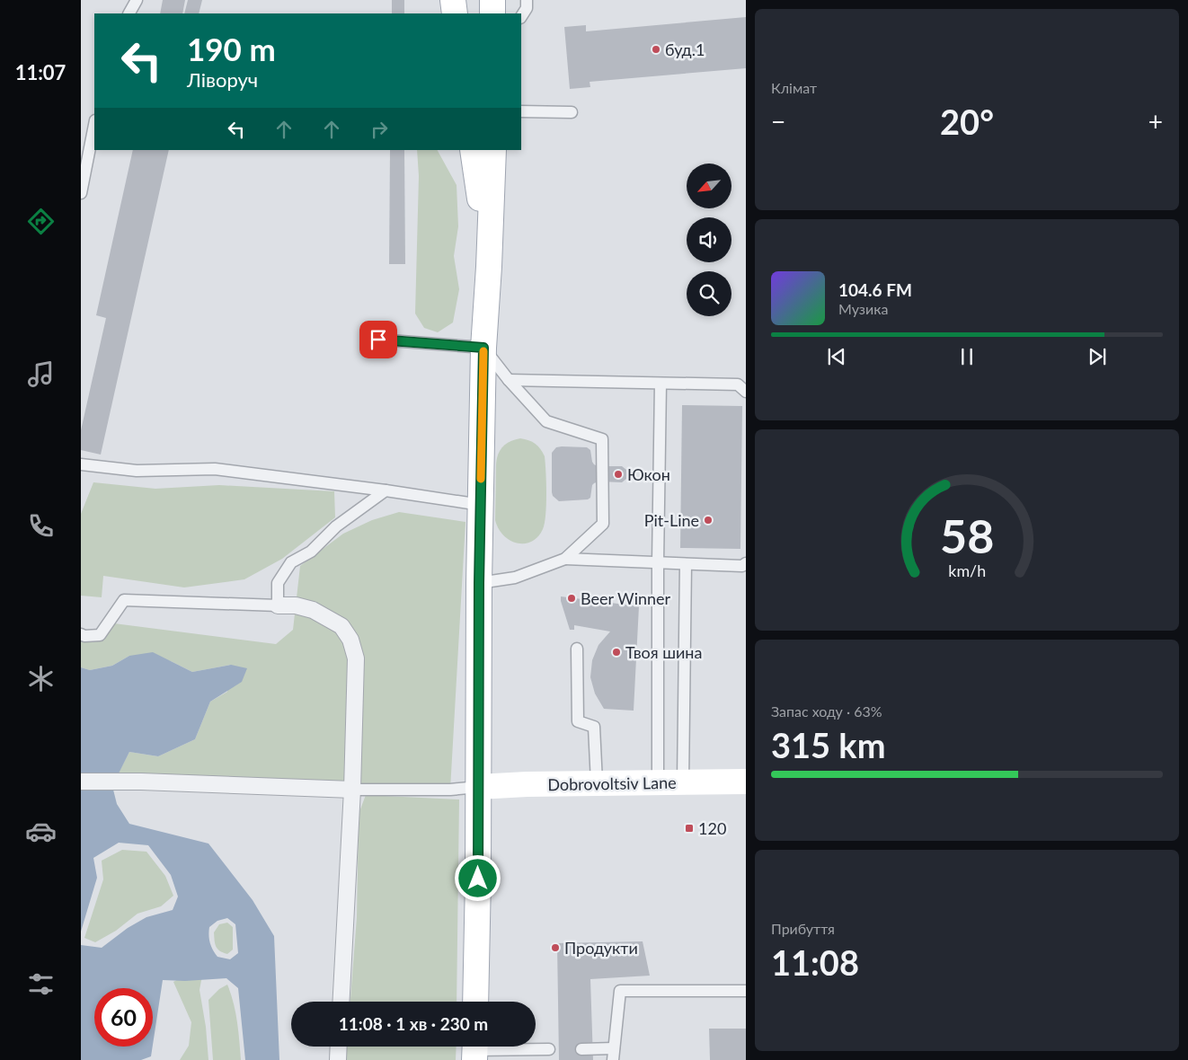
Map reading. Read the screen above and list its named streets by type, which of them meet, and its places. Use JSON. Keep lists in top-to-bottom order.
{
  "streets": {
    "main road": ["Dobrovoltsiv Lane"]
  },
  "places": {
    "other": [
      "буд.1",
      "Юкон",
      "Pit-Line",
      "Beer Winner",
      "Твоя шина",
      "Продукти"
    ],
    "transit": ["120"]
  },
  "north": "bottom left",
  "page": {
    "tabs": "11:07",
    "tile": [
      "Клімат",
      ["Запас ходу · 63%", "315 km"],
      ["Прибуття", "11:08"]
    ],
    "turn": ["190 m", "Ліворуч"],
    "heat": ["−", "20°", "+"],
    "song": ["104.6 FM", "Музика"],
    "limit": "60",
    "trip": "11:08 · 1 хв · 230 m",
    "gauge": ["58", "km/h"]
  }
}
